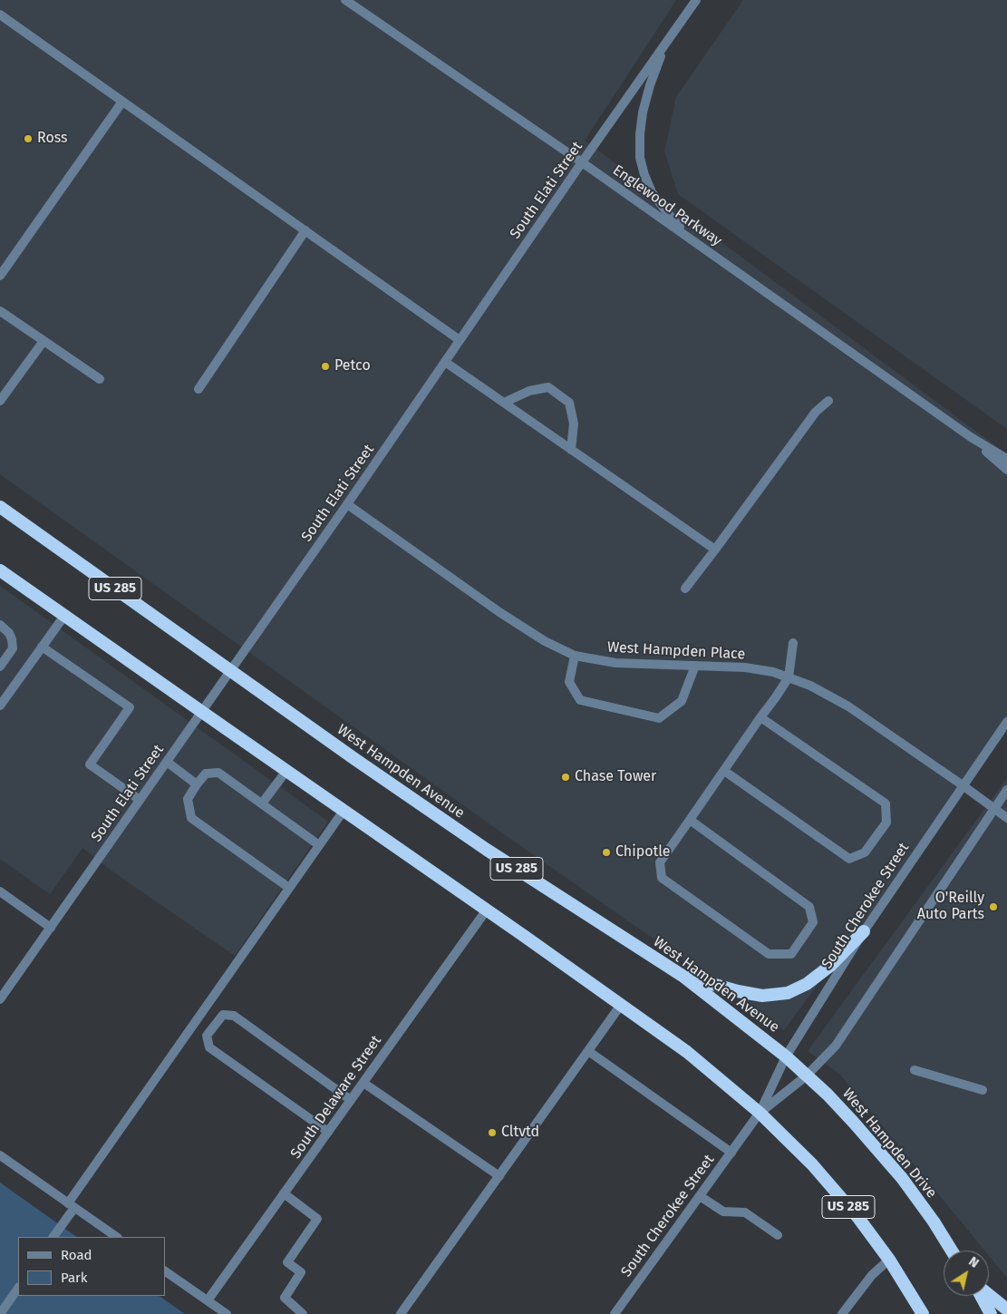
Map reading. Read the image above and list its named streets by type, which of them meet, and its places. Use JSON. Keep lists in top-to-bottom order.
{
  "streets": {
    "highway": ["US 285", "West Hampden Avenue", "West Hampden Drive"],
    "street": [
      "South Elati Street",
      "Englewood Parkway",
      "West Hampden Place",
      "South Cherokee Street",
      "South Delaware Street"
    ]
  },
  "crossings": [
    ["South Elati Street", "Englewood Parkway"],
    ["South Elati Street", "US 285"],
    ["South Elati Street", "West Hampden Place"],
    ["South Elati Street", "West Hampden Avenue"],
    ["US 285", "South Cherokee Street"],
    ["US 285", "South Delaware Street"],
    ["West Hampden Place", "South Cherokee Street"],
    ["West Hampden Avenue", "South Cherokee Street"],
    ["West Hampden Avenue", "West Hampden Drive"],
    ["South Cherokee Street", "West Hampden Drive"]
  ],
  "places": [
    "Ross",
    "Petco",
    "Chase Tower",
    "Chipotle",
    "O'Reilly Auto Parts",
    "Cltvtd"
  ],
  "legend": ["Road", "Park"],
  "north": "top right"
}
